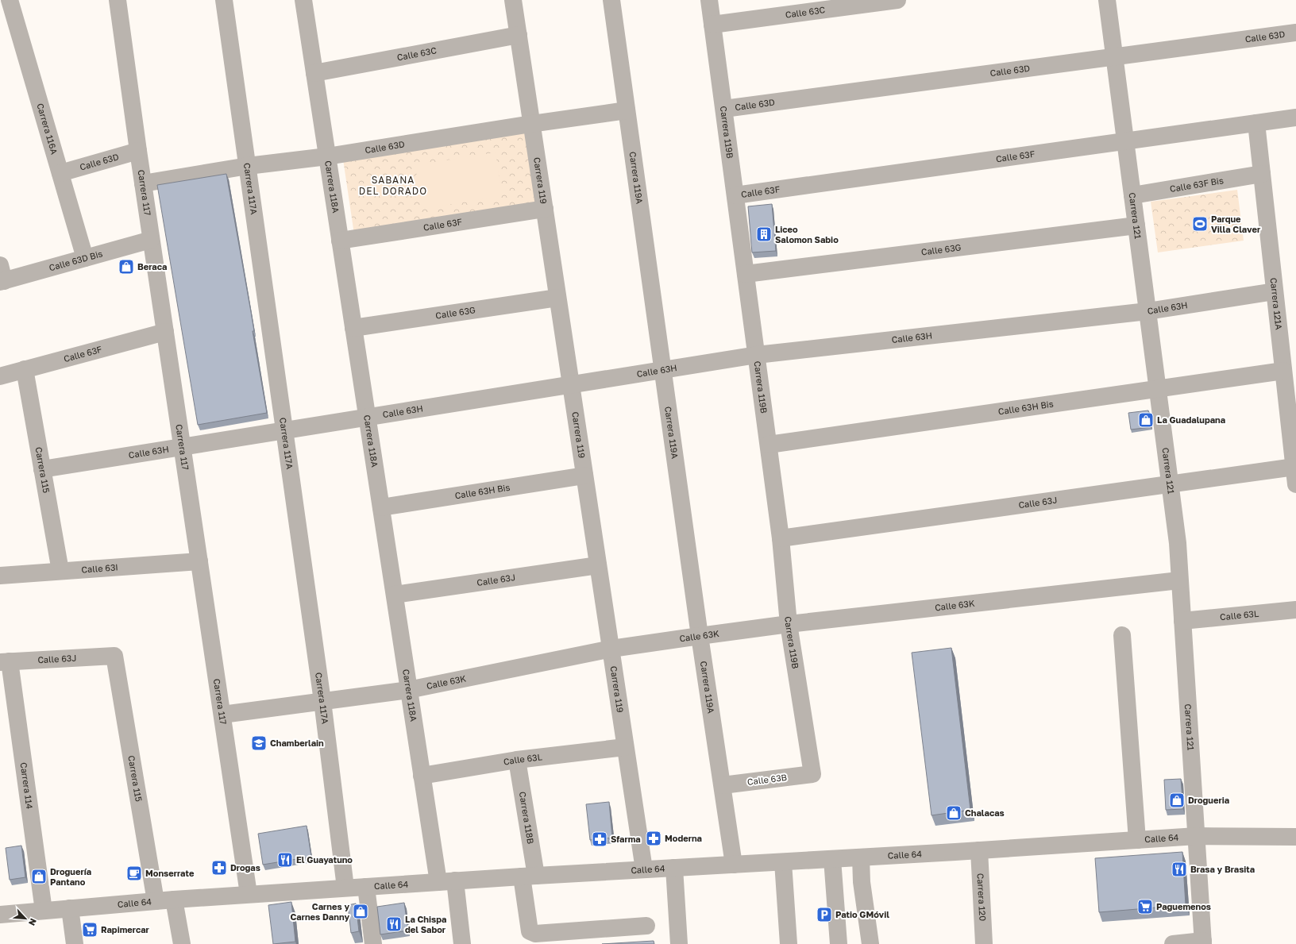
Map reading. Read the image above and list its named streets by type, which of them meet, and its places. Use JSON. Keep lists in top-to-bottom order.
{
  "streets": {
    "street": [
      "Calle 63C",
      "Calle 63D",
      "Carrera 116A",
      "Carrera 119B",
      "Calle 63F",
      "Carrera 119A",
      "Carrera 119",
      "Calle 63F Bis",
      "Carrera 118A",
      "Carrera 117A",
      "Carrera 117",
      "Carrera 121",
      "Calle 63G",
      "Calle 63D Bis",
      "Carrera 121A",
      "Calle 63H",
      "Calle 63H Bis",
      "Carrera 115",
      "Calle 63J",
      "Calle 63I",
      "Calle 63K",
      "Calle 63L",
      "Calle 63B",
      "Carrera 114",
      "Carrera 118B",
      "Calle 64",
      "Carrera 120"
    ]
  },
  "crossings": [
    ["Calle 63C", "Carrera 119B"],
    ["Calle 63C", "Carrera 119"],
    ["Calle 63C", "Carrera 118A"],
    ["Calle 63D", "Carrera 116A"],
    ["Calle 63D", "Carrera 119B"],
    ["Calle 63D", "Carrera 119A"],
    ["Calle 63D", "Carrera 119"],
    ["Calle 63D", "Carrera 118A"],
    ["Calle 63D", "Carrera 117A"],
    ["Calle 63D", "Carrera 117"],
    ["Calle 63D", "Carrera 121"],
    ["Carrera 116A", "Calle 63D Bis"],
    ["Carrera 119B", "Calle 63F"],
    ["Carrera 119B", "Calle 63G"],
    ["Carrera 119B", "Calle 63H"],
    ["Carrera 119B", "Calle 63H Bis"],
    ["Carrera 119B", "Calle 63J"],
    ["Carrera 119B", "Calle 63K"],
    ["Carrera 119B", "Calle 63B"],
    ["Calle 63F", "Carrera 119"],
    ["Calle 63F", "Carrera 118A"],
    ["Calle 63F", "Carrera 117"],
    ["Calle 63F", "Carrera 121"],
    ["Calle 63F", "Carrera 121A"],
    ["Calle 63F", "Carrera 115"],
    ["Carrera 119A", "Calle 63H"],
    ["Carrera 119A", "Calle 63K"],
    ["Carrera 119A", "Calle 63B"],
    ["Carrera 119A", "Calle 64"],
    ["Carrera 119", "Calle 63G"],
    ["Carrera 119", "Calle 63H"],
    ["Carrera 119", "Calle 63H Bis"],
    ["Carrera 119", "Calle 63J"],
    ["Carrera 119", "Calle 63K"],
    ["Carrera 119", "Calle 63L"],
    ["Carrera 119", "Calle 64"],
    ["Calle 63F Bis", "Carrera 121"],
    ["Calle 63F Bis", "Carrera 121A"],
    ["Carrera 118A", "Calle 63G"],
    ["Carrera 118A", "Calle 63H"],
    ["Carrera 118A", "Calle 63H Bis"],
    ["Carrera 118A", "Calle 63J"],
    ["Carrera 118A", "Calle 63K"],
    ["Carrera 118A", "Calle 63L"],
    ["Carrera 118A", "Calle 64"],
    ["Carrera 117A", "Calle 63H"],
    ["Carrera 117A", "Calle 63K"],
    ["Carrera 117A", "Calle 64"],
    ["Carrera 117", "Calle 63D Bis"],
    ["Carrera 117", "Calle 63H"],
    ["Carrera 117", "Calle 63I"],
    ["Carrera 117", "Calle 63K"],
    ["Carrera 117", "Calle 64"],
    ["Carrera 121", "Calle 63G"],
    ["Carrera 121", "Calle 63H"],
    ["Carrera 121", "Calle 63H Bis"],
    ["Carrera 121", "Calle 63J"],
    ["Carrera 121", "Calle 63K"],
    ["Carrera 121", "Calle 63L"],
    ["Carrera 121", "Calle 64"],
    ["Carrera 121A", "Calle 63H"],
    ["Carrera 121A", "Calle 63H Bis"],
    ["Carrera 121A", "Calle 63J"],
    ["Calle 63H", "Carrera 115"],
    ["Carrera 115", "Calle 63J"],
    ["Carrera 115", "Calle 63I"],
    ["Carrera 115", "Calle 64"],
    ["Calle 63J", "Carrera 114"],
    ["Calle 63L", "Carrera 118B"],
    ["Carrera 114", "Calle 64"],
    ["Carrera 118B", "Calle 64"],
    ["Calle 64", "Carrera 120"]
  ],
  "districts": ["SABANA DEL DORADO"],
  "places": {
    "sports": ["Parque Villa Claver"],
    "building": ["Liceo Salomon Sabio"],
    "shop": [
      "Beraca",
      "La Guadalupana",
      "Drogueria",
      "Chalacas",
      "Droguería Pantano",
      "Carnes y Carnes Danny"
    ],
    "school or university": ["Chamberlain"],
    "pharmacy": ["Moderna", "Sfarma", "Drogas"],
    "restaurant": ["El Guayatuno", "Brasa y Brasita", "La Chispa del Sabor"],
    "cafe": ["Monserrate"],
    "supermarket": ["Paguemenos", "Rapimercar"],
    "parking": ["Patio GMóvil"]
  },
  "north": "bottom right"
}
